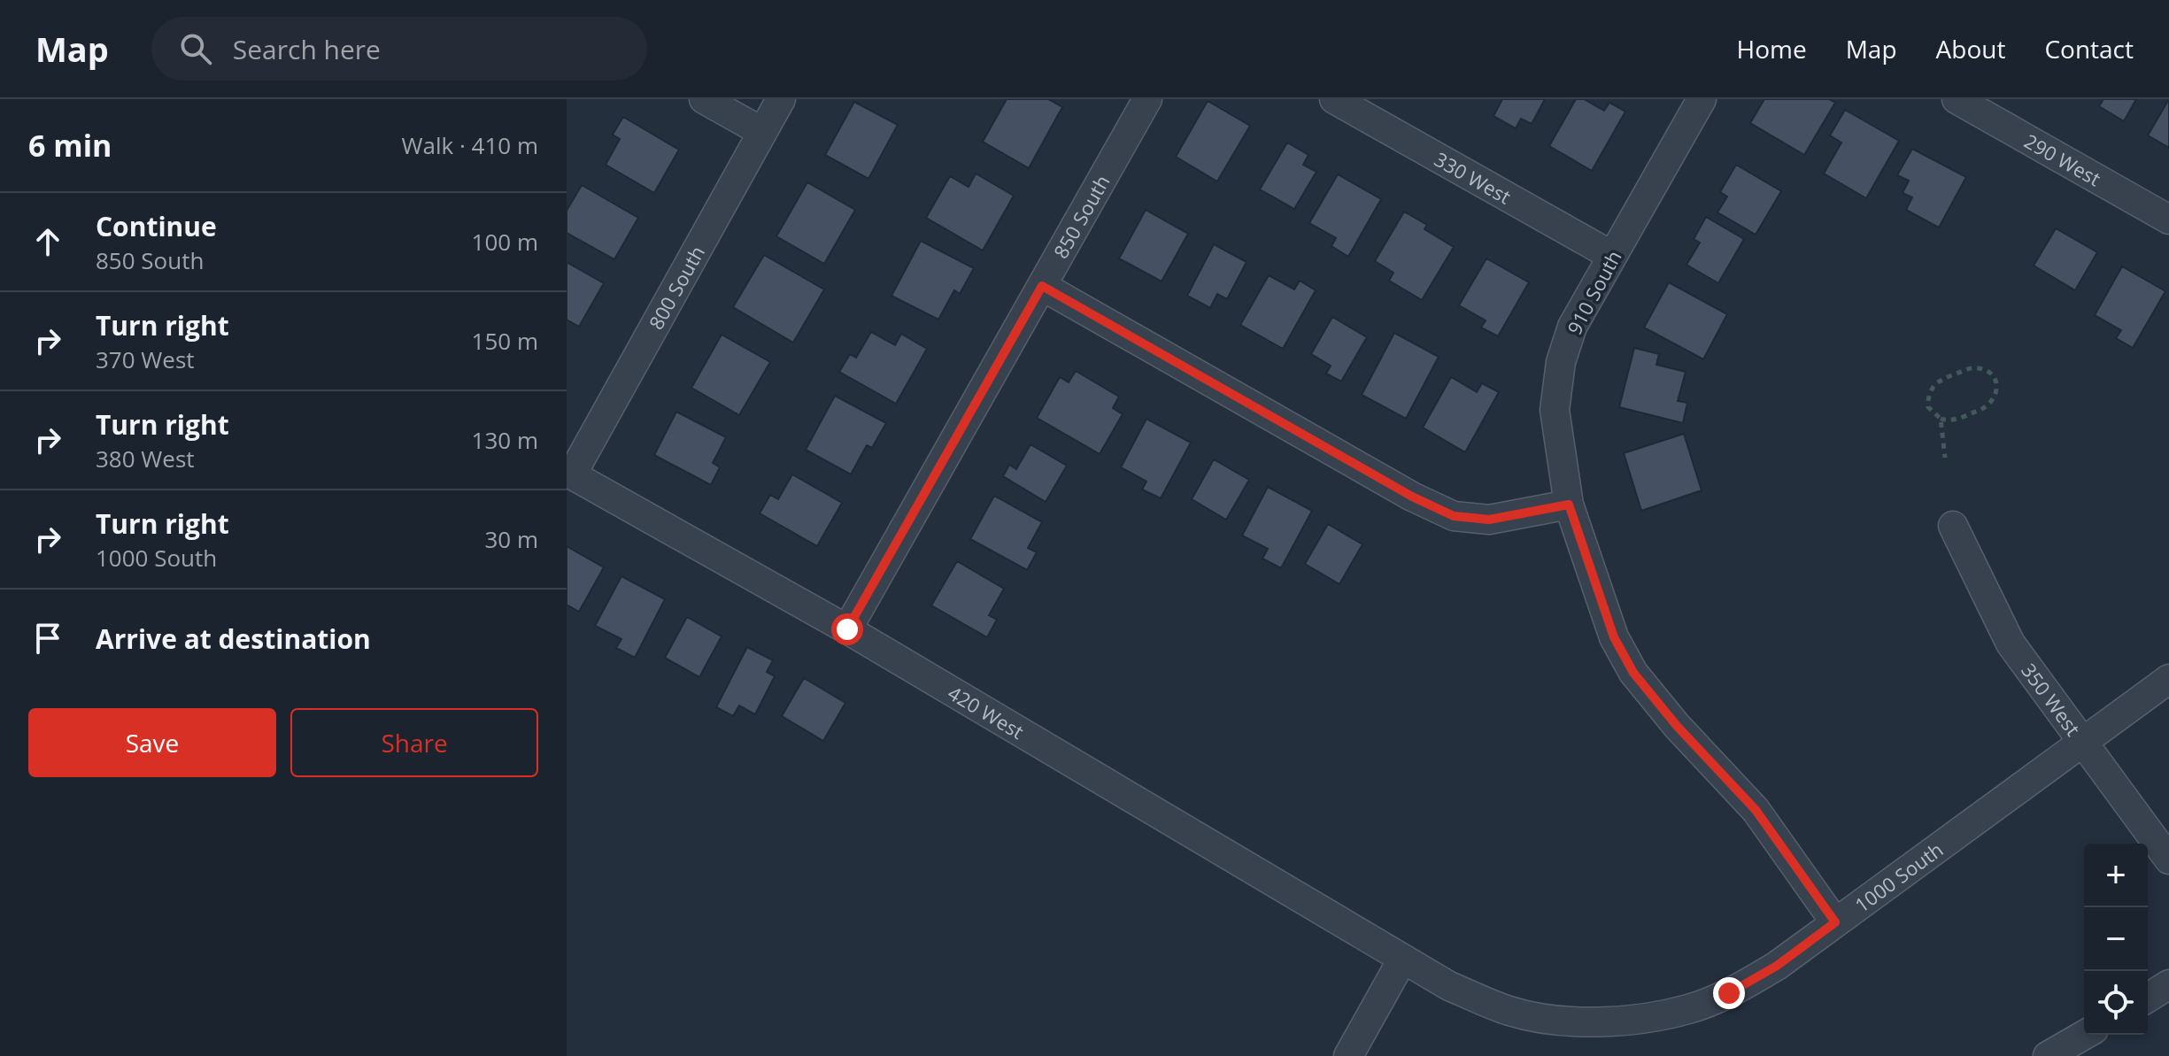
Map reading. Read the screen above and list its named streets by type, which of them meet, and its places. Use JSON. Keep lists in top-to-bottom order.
{
  "streets": {
    "street": [
      "290 West",
      "330 West",
      "850 South",
      "800 South",
      "910 South",
      "350 West",
      "420 West",
      "1000 South"
    ]
  },
  "crossings": [
    ["330 West", "910 South"],
    ["850 South", "420 West"],
    ["800 South", "420 West"],
    ["910 South", "1000 South"],
    ["350 West", "1000 South"],
    ["420 West", "1000 South"]
  ],
  "page": {
    "header": "Map",
    "search": "Search here",
    "nav": [
      "Home",
      "Map",
      "About",
      "Contact"
    ],
    "heading": ["6 min", "Walk · 410 m"],
    "list": [
      ["Continue", "850 South", "100 m"],
      ["Turn right", "370 West", "150 m"],
      ["Turn right", "380 West", "130 m"],
      ["Turn right", "1000 South", "30 m"],
      "Arrive at destination"
    ],
    "buttons": ["Save", "Share"],
    "map_buttons": ["+", "−"]
  }
}
